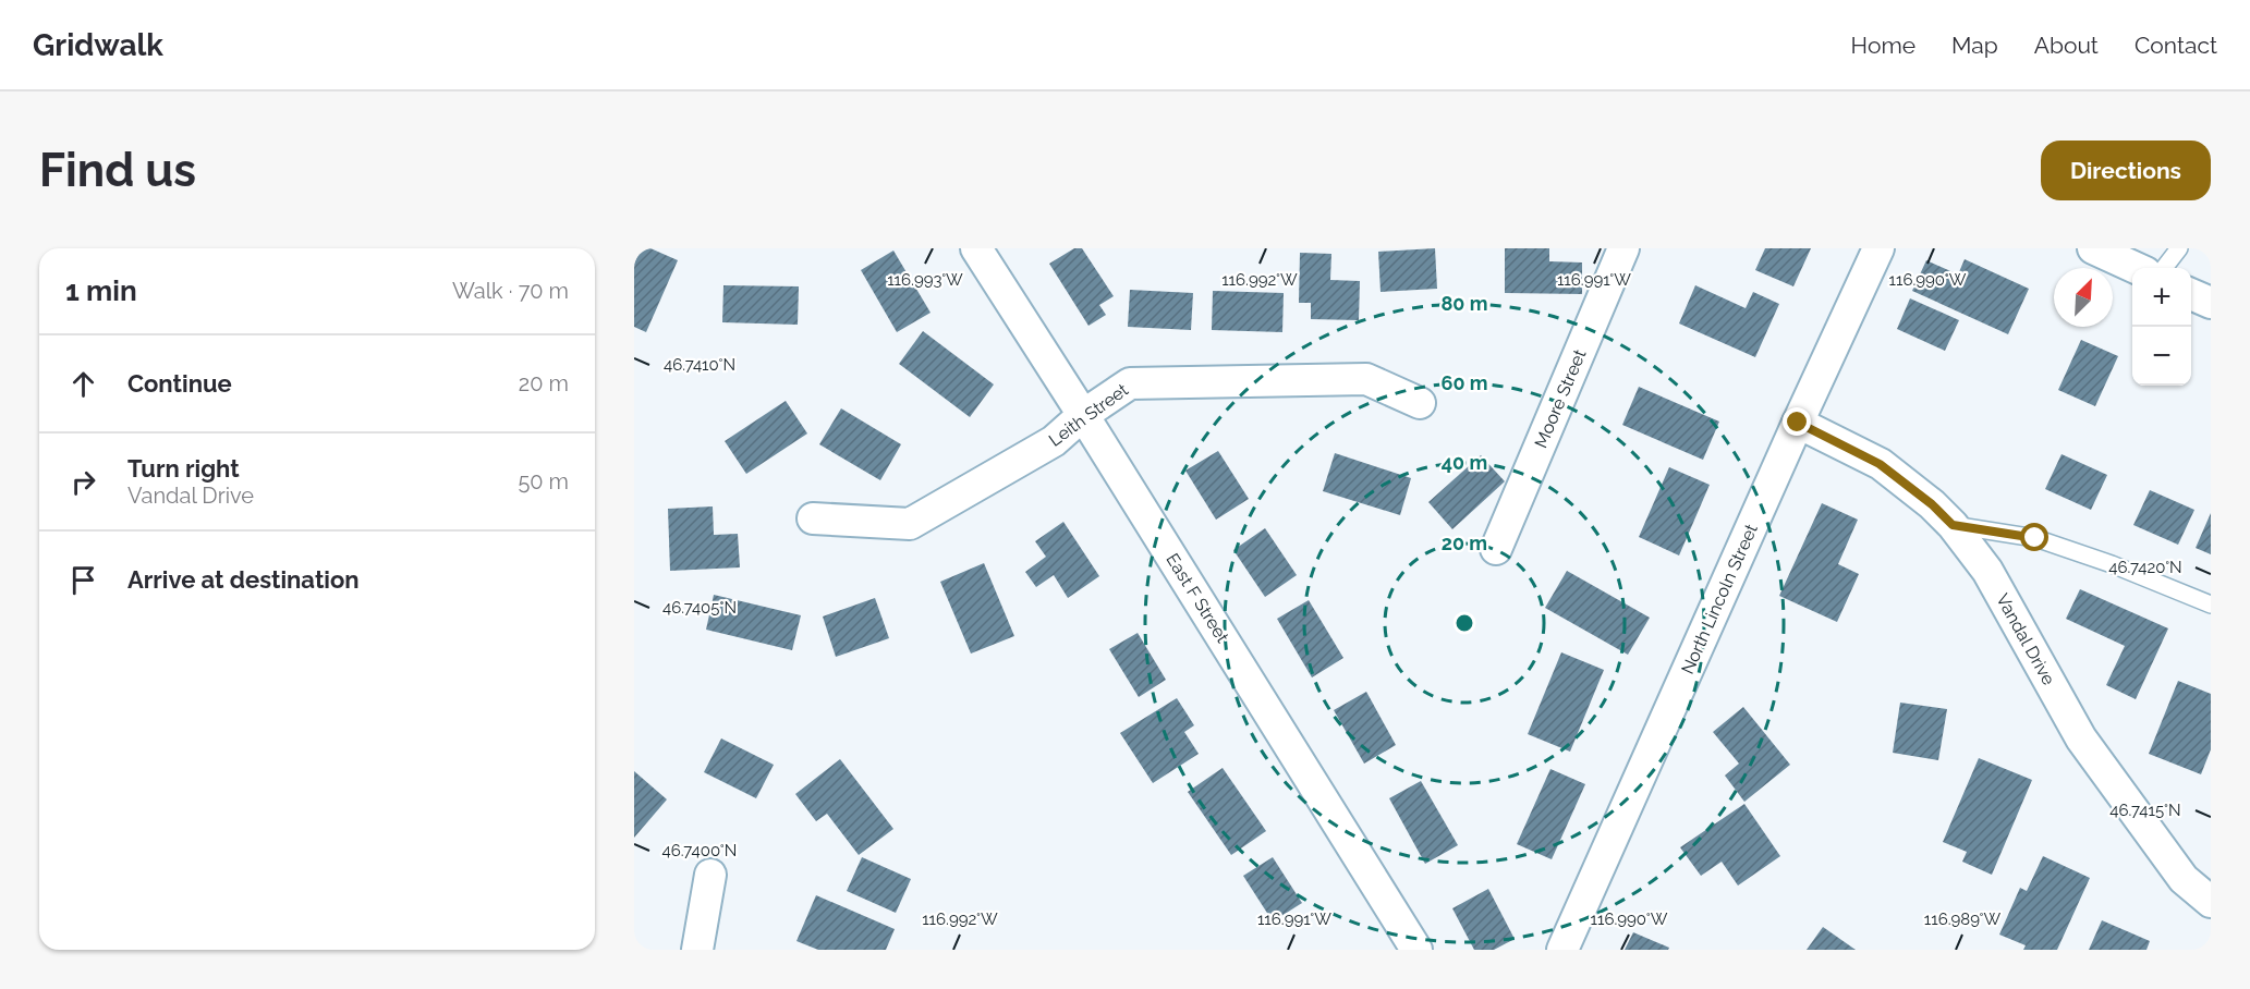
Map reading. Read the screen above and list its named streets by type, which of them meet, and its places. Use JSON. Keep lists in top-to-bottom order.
{
  "streets": {
    "street": [
      "Moore Street",
      "Leith Street",
      "East F Street",
      "North Lincoln Street",
      "Vandal Drive"
    ]
  },
  "crossings": [
    ["Leith Street", "East F Street"],
    ["North Lincoln Street", "Vandal Drive"]
  ],
  "north": "top right",
  "page": {
    "header": "Gridwalk",
    "nav": [
      "Home",
      "Map",
      "About",
      "Contact"
    ],
    "buttons": "Directions",
    "title": "Find us",
    "heading": ["1 min", "Walk · 70 m"],
    "map_buttons": ["+", "−"],
    "list": [
      ["Continue", "20 m"],
      ["Turn right", "Vandal Drive", "50 m"],
      "Arrive at destination"
    ]
  },
  "coordinates": [
    "116.993°W",
    "116.992°W",
    "116.991°W",
    "116.990°W",
    "46.7410°N",
    "46.7420°N",
    "46.7405°N",
    "46.7415°N",
    "46.7400°N",
    "116.989°W"
  ],
  "rings": [
    "80 m",
    "60 m",
    "40 m",
    "20 m"
  ]
}
